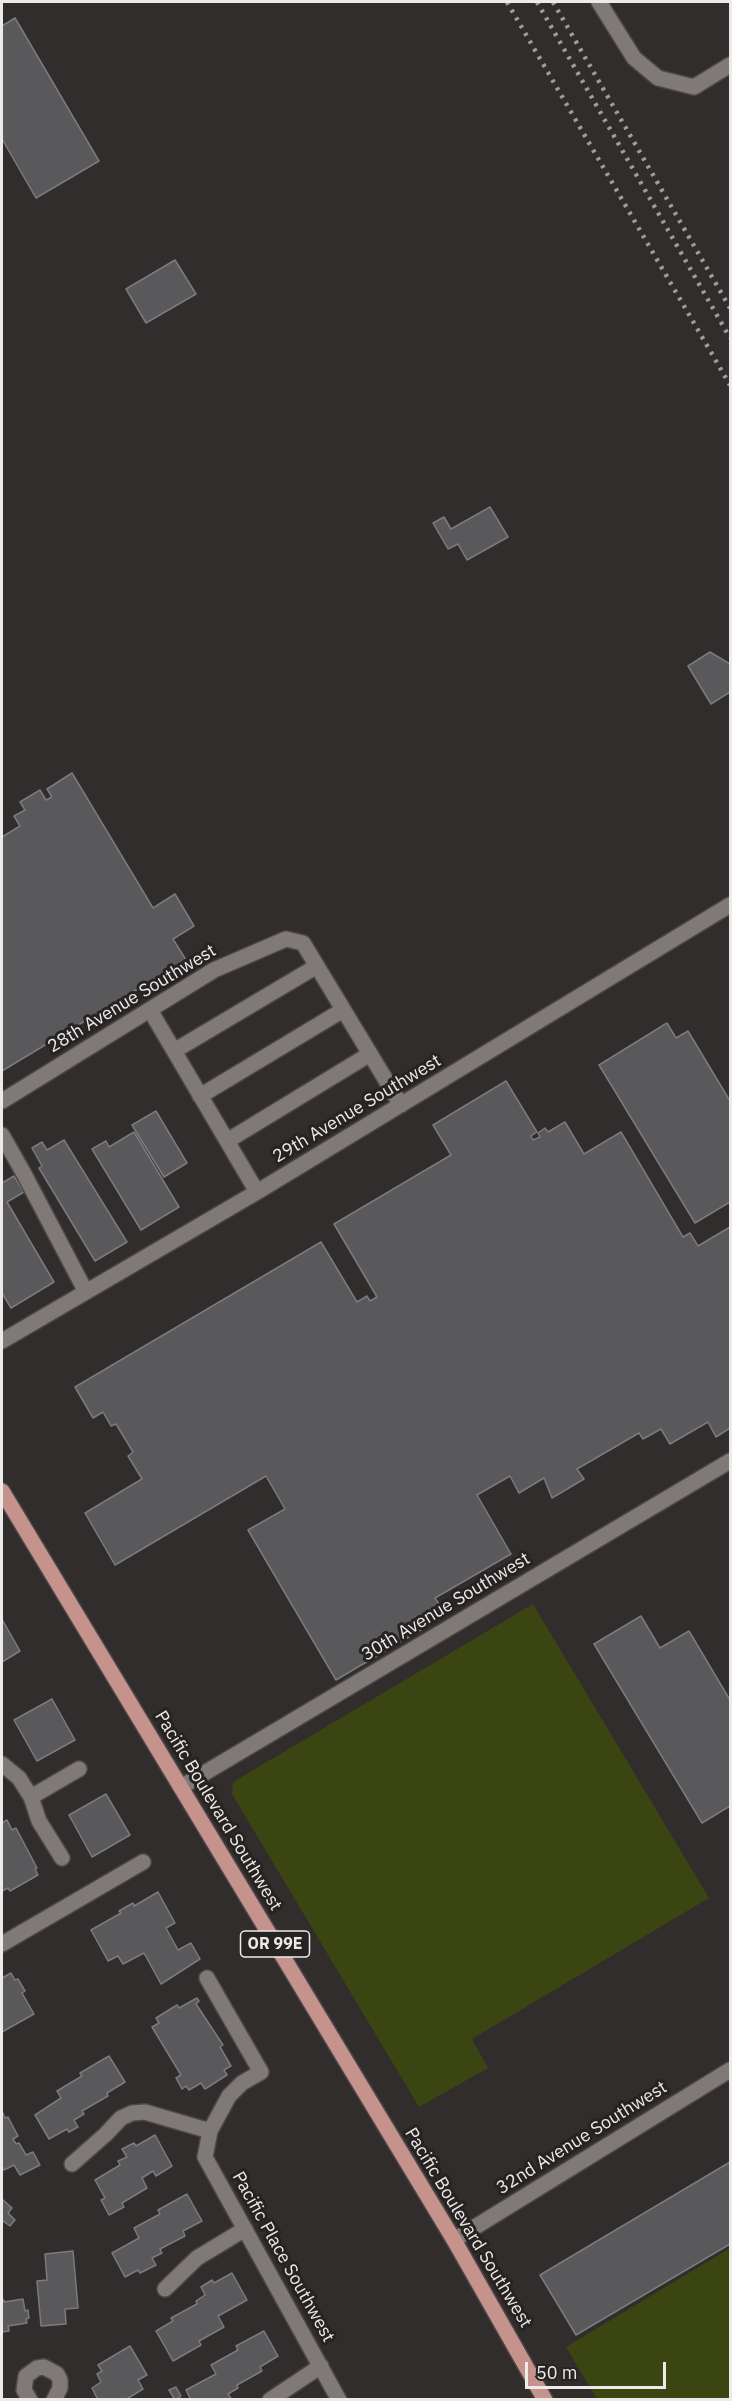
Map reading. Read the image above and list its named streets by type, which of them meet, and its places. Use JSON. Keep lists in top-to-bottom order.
{
  "streets": {
    "main road": ["Pacific Boulevard Southwest", "OR 99E"],
    "street": [
      "28th Avenue Southwest",
      "29th Avenue Southwest",
      "30th Avenue Southwest",
      "32nd Avenue Southwest",
      "Pacific Place Southwest"
    ]
  },
  "crossings": [
    ["30th Avenue Southwest", "Pacific Boulevard Southwest"],
    ["Pacific Boulevard Southwest", "32nd Avenue Southwest"]
  ],
  "scale_bar": "50 m"
}
